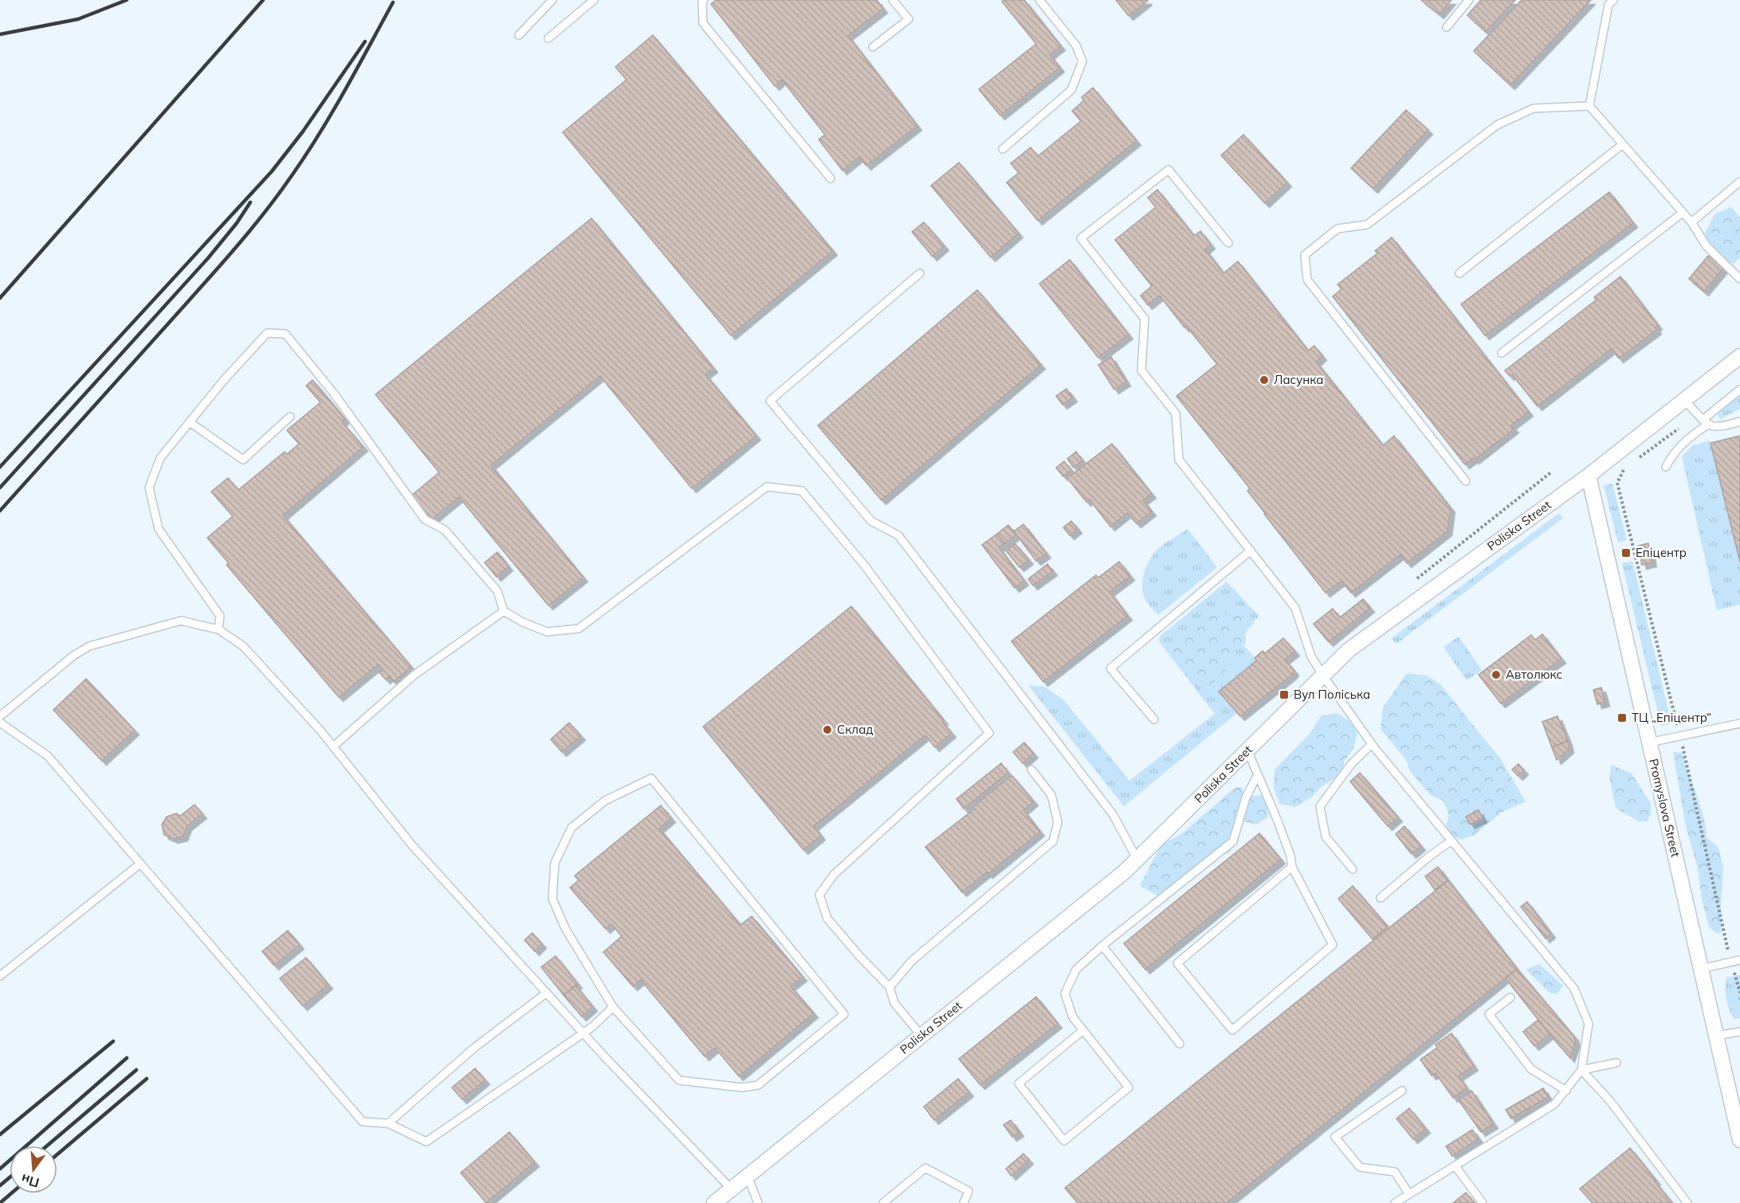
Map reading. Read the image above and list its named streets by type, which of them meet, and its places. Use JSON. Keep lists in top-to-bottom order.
{
  "streets": {
    "street": ["Poliska Street", "Promyslova Street"]
  },
  "crossings": [
    ["Poliska Street", "Promyslova Street"]
  ],
  "places": {
    "other": ["Ласунка", "Автолюкс", "Склад"],
    "transit": ["Епіцентр", "Вул Поліська", "ТЦ „Епіцентр“"]
  },
  "north": "bottom"
}
